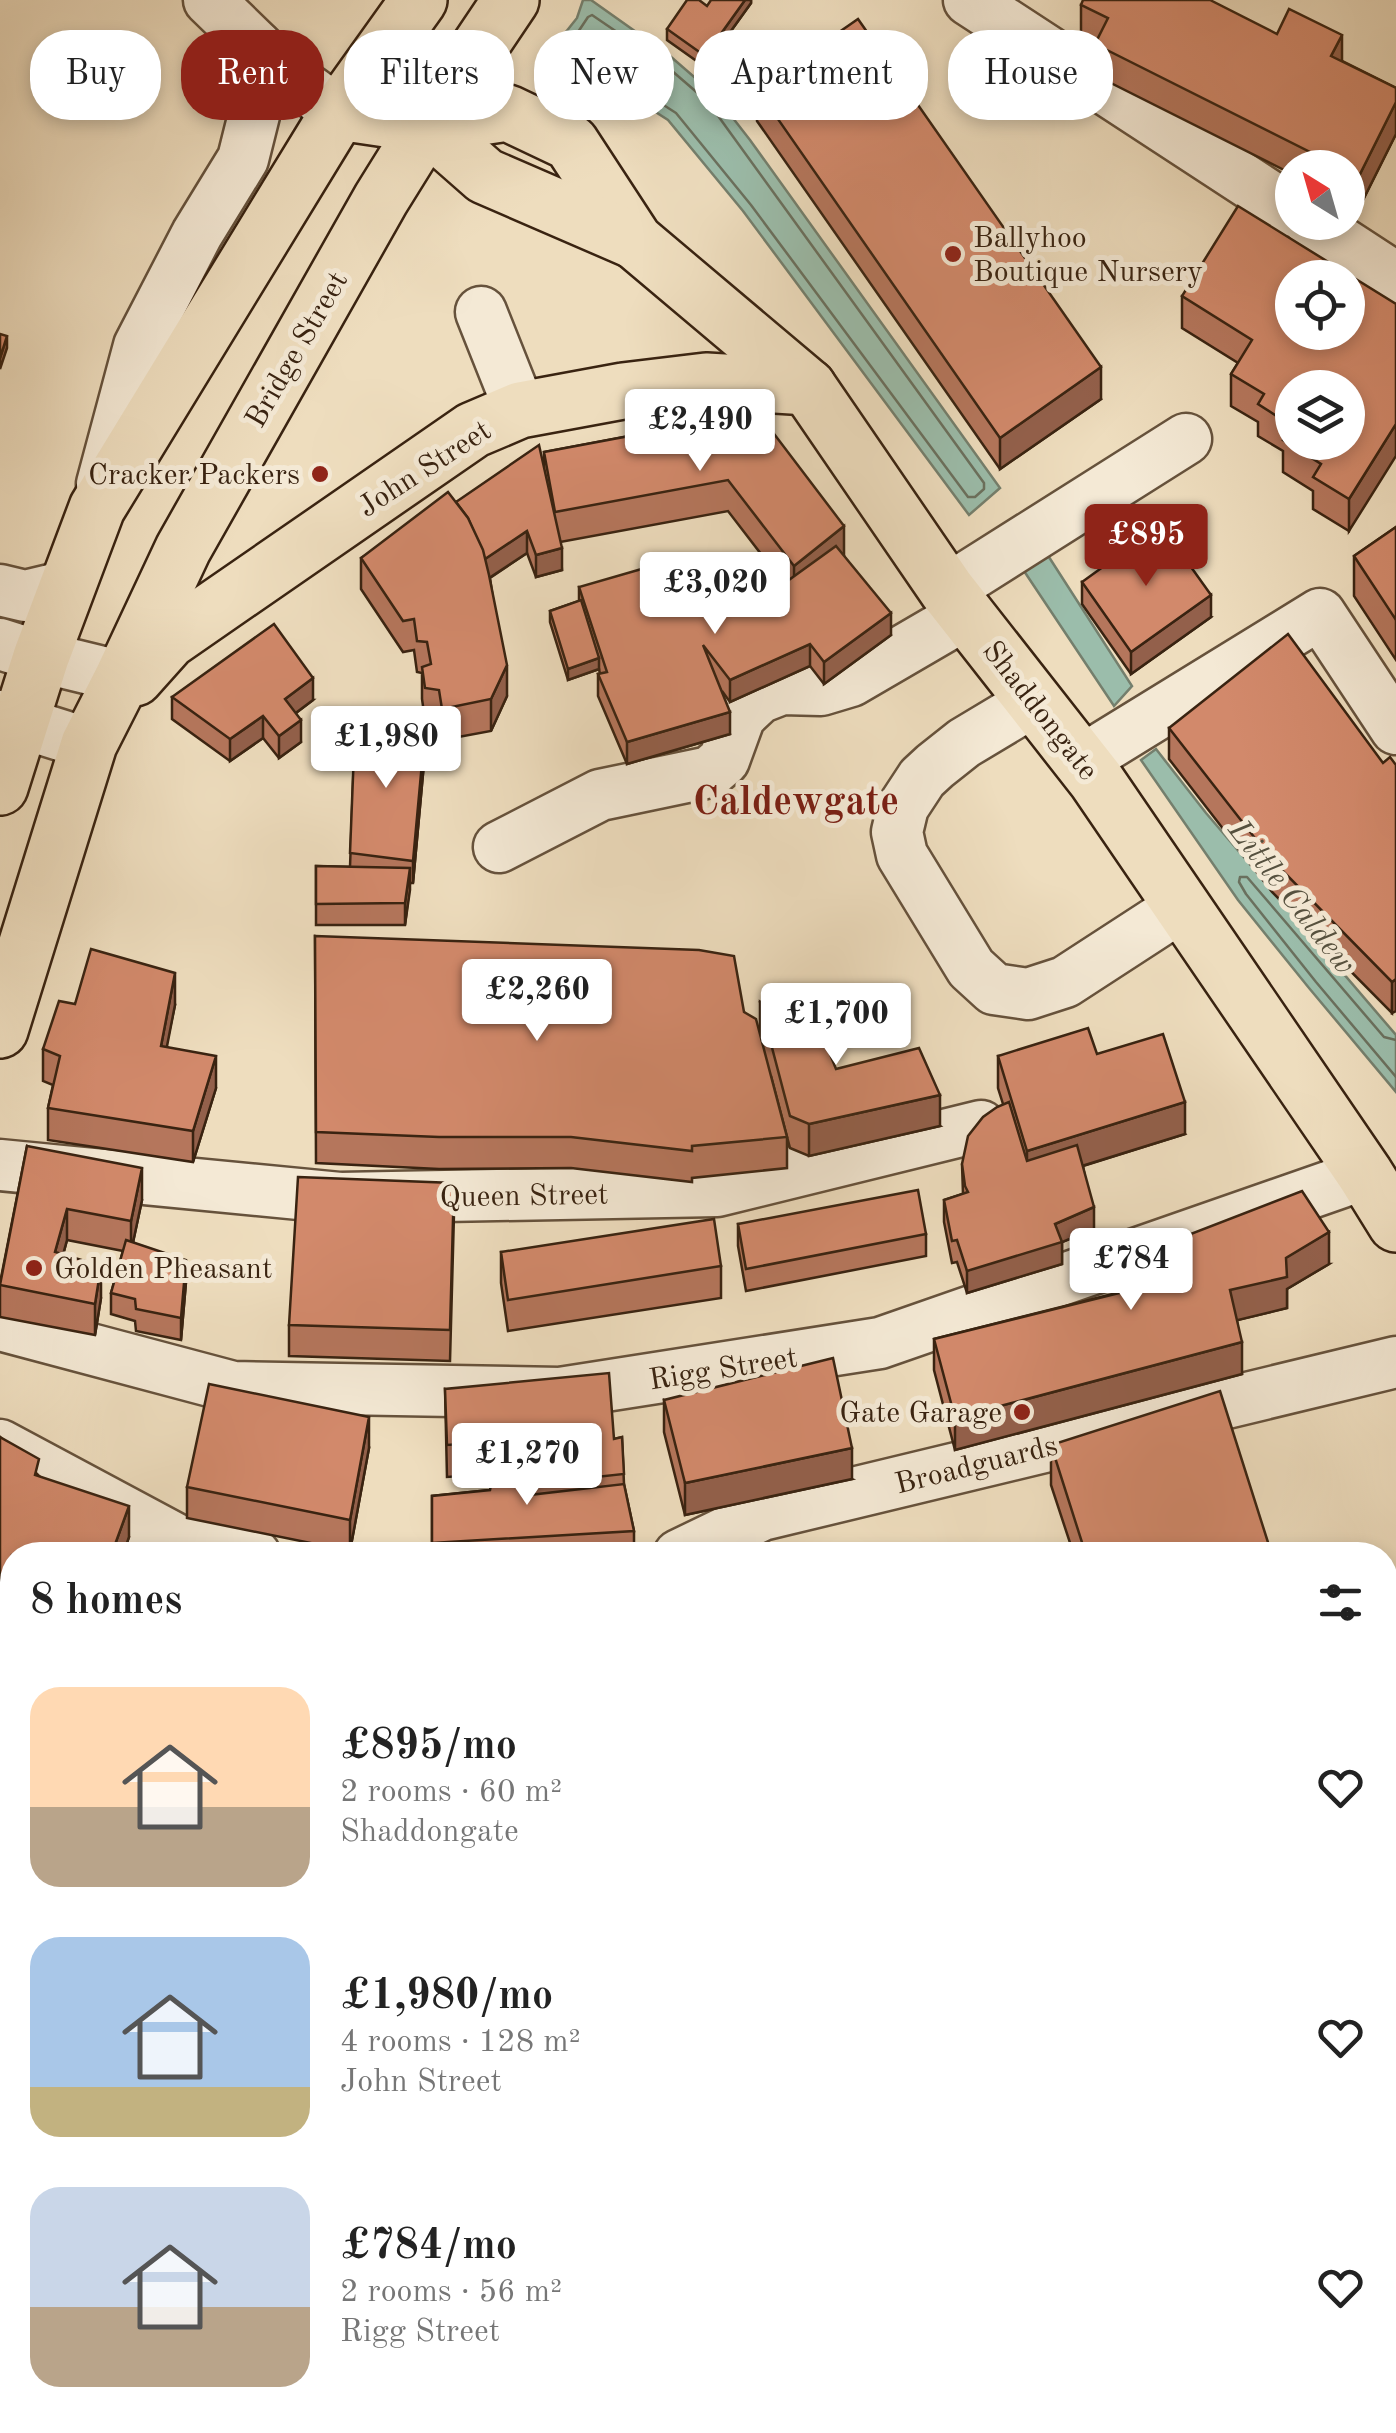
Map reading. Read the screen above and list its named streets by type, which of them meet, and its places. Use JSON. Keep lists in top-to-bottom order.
{
  "streets": {
    "main road": ["Bridge Street", "John Street", "Shaddongate"],
    "street": ["Queen Street", "Rigg Street", "Broadguards"]
  },
  "crossings": [
    ["Bridge Street", "John Street"],
    ["Bridge Street", "Shaddongate"],
    ["John Street", "Shaddongate"],
    ["Shaddongate", "Rigg Street"]
  ],
  "districts": ["Caldewgate"],
  "water": ["Little Caldew"],
  "places": [
    "Ballyhoo Boutique Nursery",
    "Cracker Packers",
    "Golden Pheasant",
    "Gate Garage"
  ],
  "north": "top left",
  "page": {
    "chip": [
      "Buy",
      "Rent",
      "Filters",
      "New",
      "Apartment",
      "House"
    ],
    "price": [
      "£2,490",
      "£895",
      "£3,020",
      "£1,980",
      "£2,260",
      "£1,700",
      "£784",
      "£1,270"
    ],
    "heading": "8 homes",
    "list": [
      {
        "name": "£895/mo",
        "note": "2 rooms · 60 m² · Shaddongate"
      },
      {
        "name": "£1,980/mo",
        "note": "4 rooms · 128 m² · John Street"
      },
      {
        "name": "£784/mo",
        "note": "2 rooms · 56 m² · Rigg Street"
      }
    ]
  }
}
